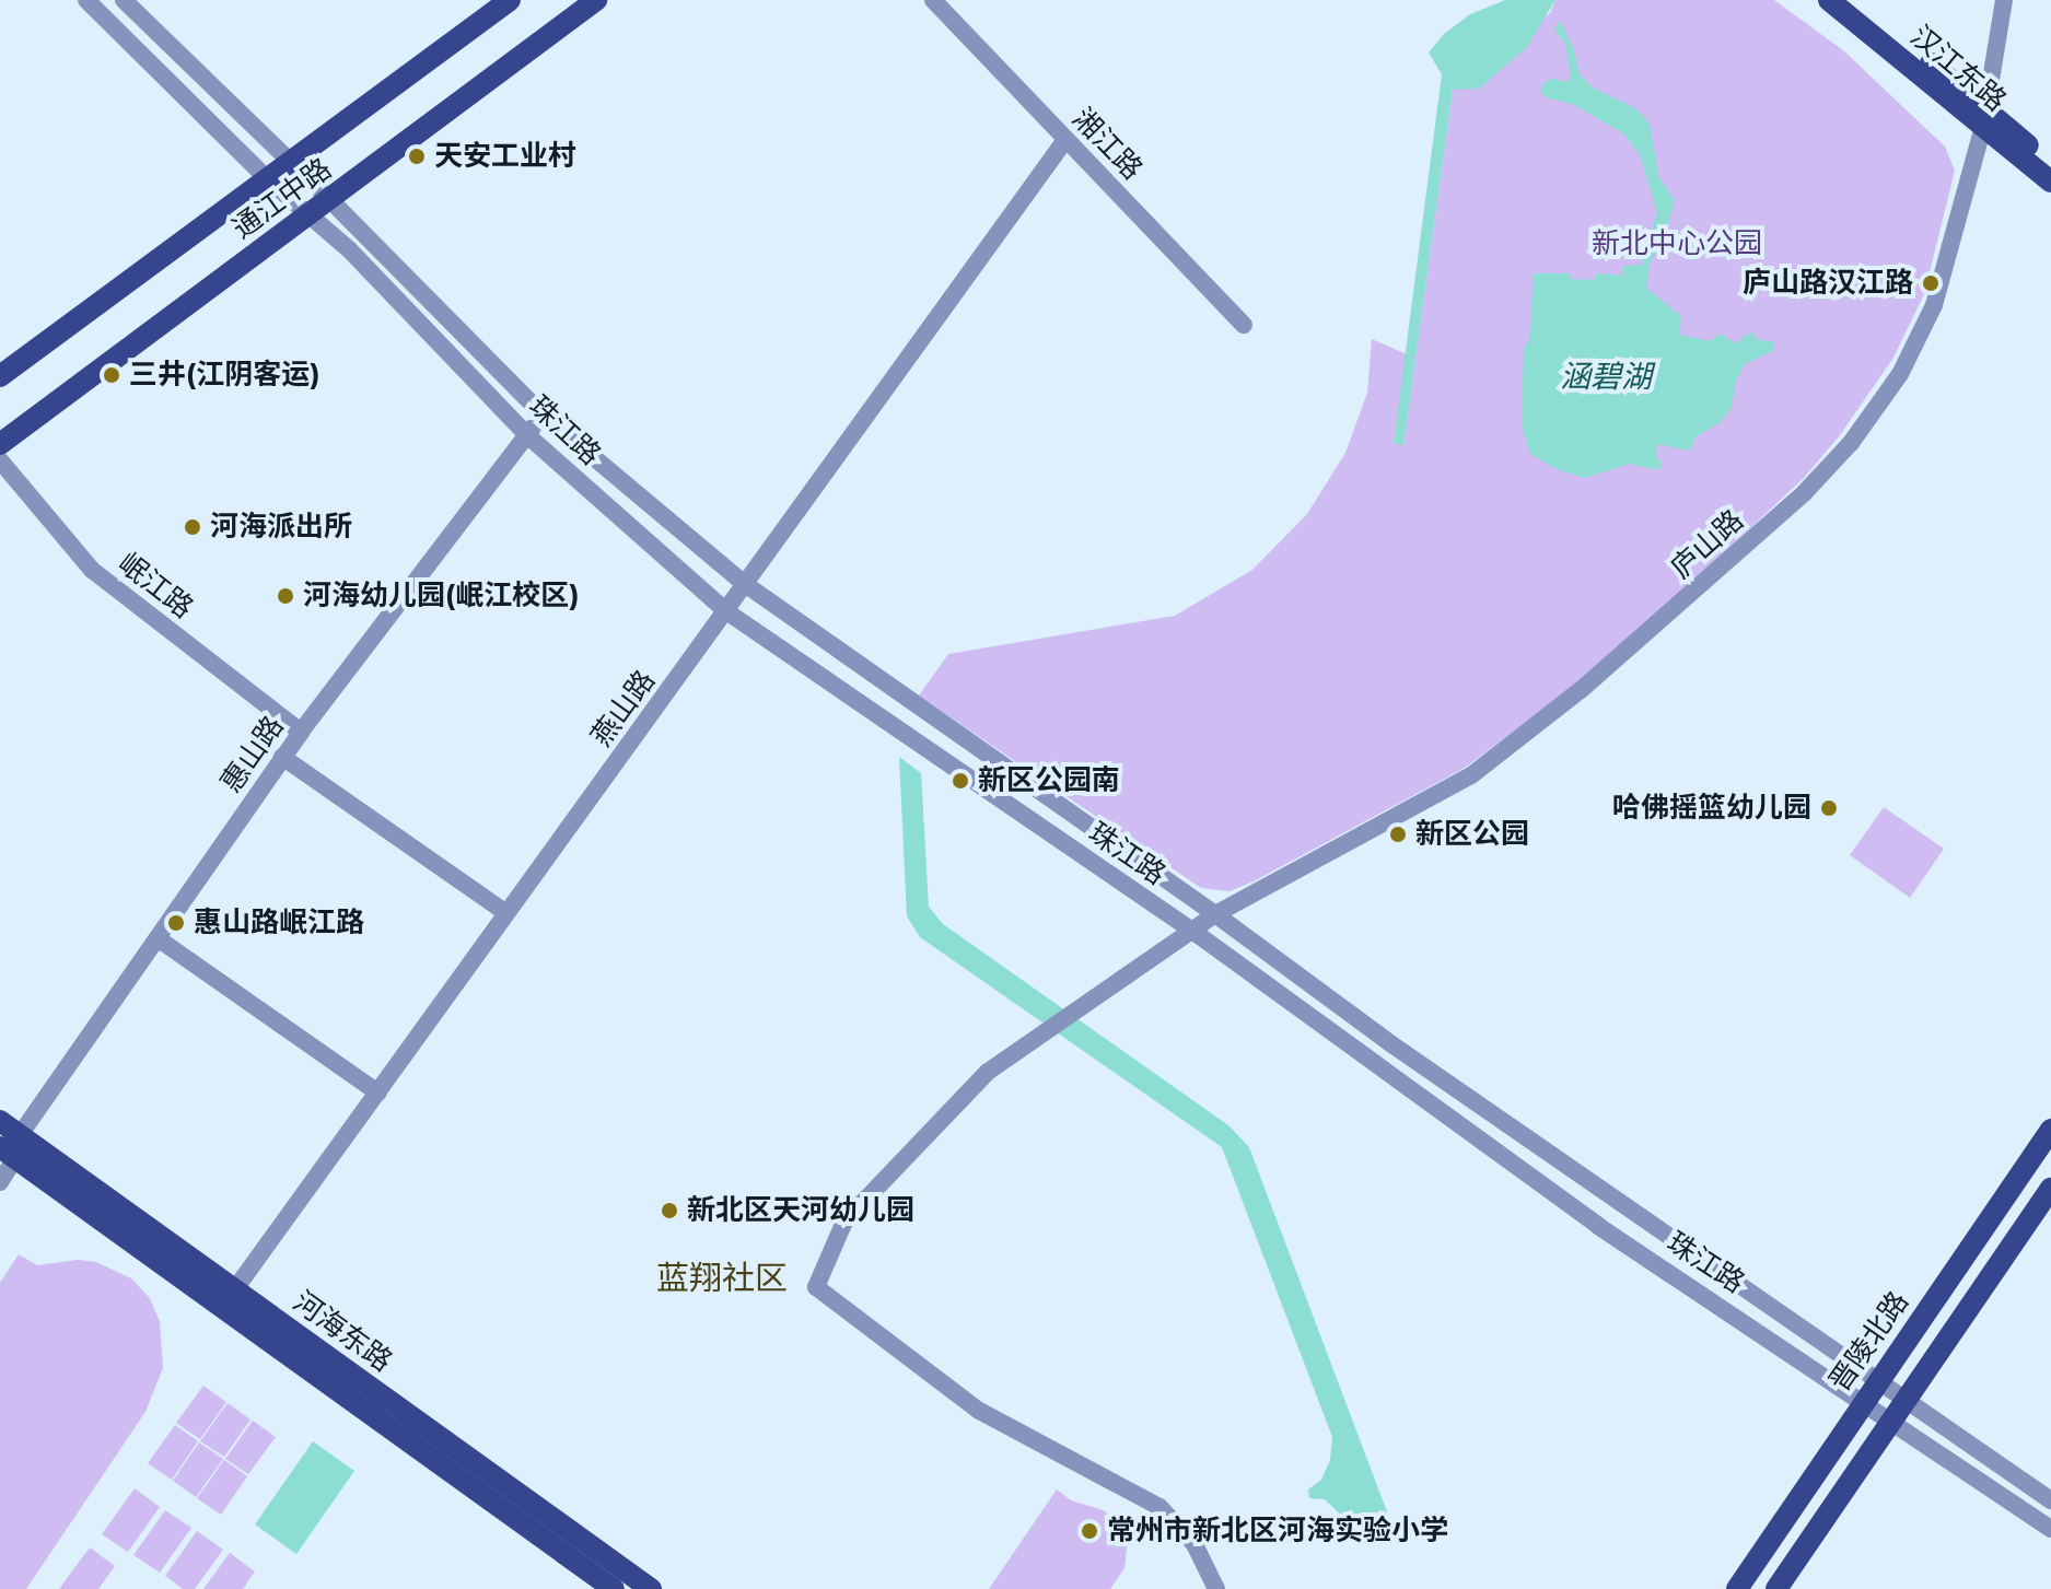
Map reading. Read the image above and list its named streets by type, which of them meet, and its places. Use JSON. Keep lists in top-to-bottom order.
{
  "streets": {
    "main road": [
      "汉江东路",
      "通江中路",
      "河海东路",
      "晋陵北路"
    ],
    "street": [
      "湘江路",
      "珠江路",
      "庐山路",
      "岷江路",
      "燕山路",
      "惠山路"
    ]
  },
  "crossings": [
    ["汉江东路", "庐山路"],
    ["湘江路", "燕山路"],
    ["通江中路", "珠江路"],
    ["珠江路", "庐山路"],
    ["珠江路", "燕山路"],
    ["珠江路", "惠山路"],
    ["珠江路", "晋陵北路"],
    ["岷江路", "惠山路"],
    ["燕山路", "河海东路"],
    ["惠山路", "河海东路"]
  ],
  "districts": ["蓝翔社区"],
  "water": ["涵碧湖"],
  "parks": ["新北中心公园"],
  "places": [
    "天安工业村",
    "庐山路汉江路",
    "三井(江阴客运)",
    "河海派出所",
    "河海幼儿园(岷江校区)",
    "新区公园南",
    "哈佛摇篮幼儿园",
    "新区公园",
    "惠山路岷江路",
    "新北区天河幼儿园",
    "常州市新北区河海实验小学"
  ]
}
